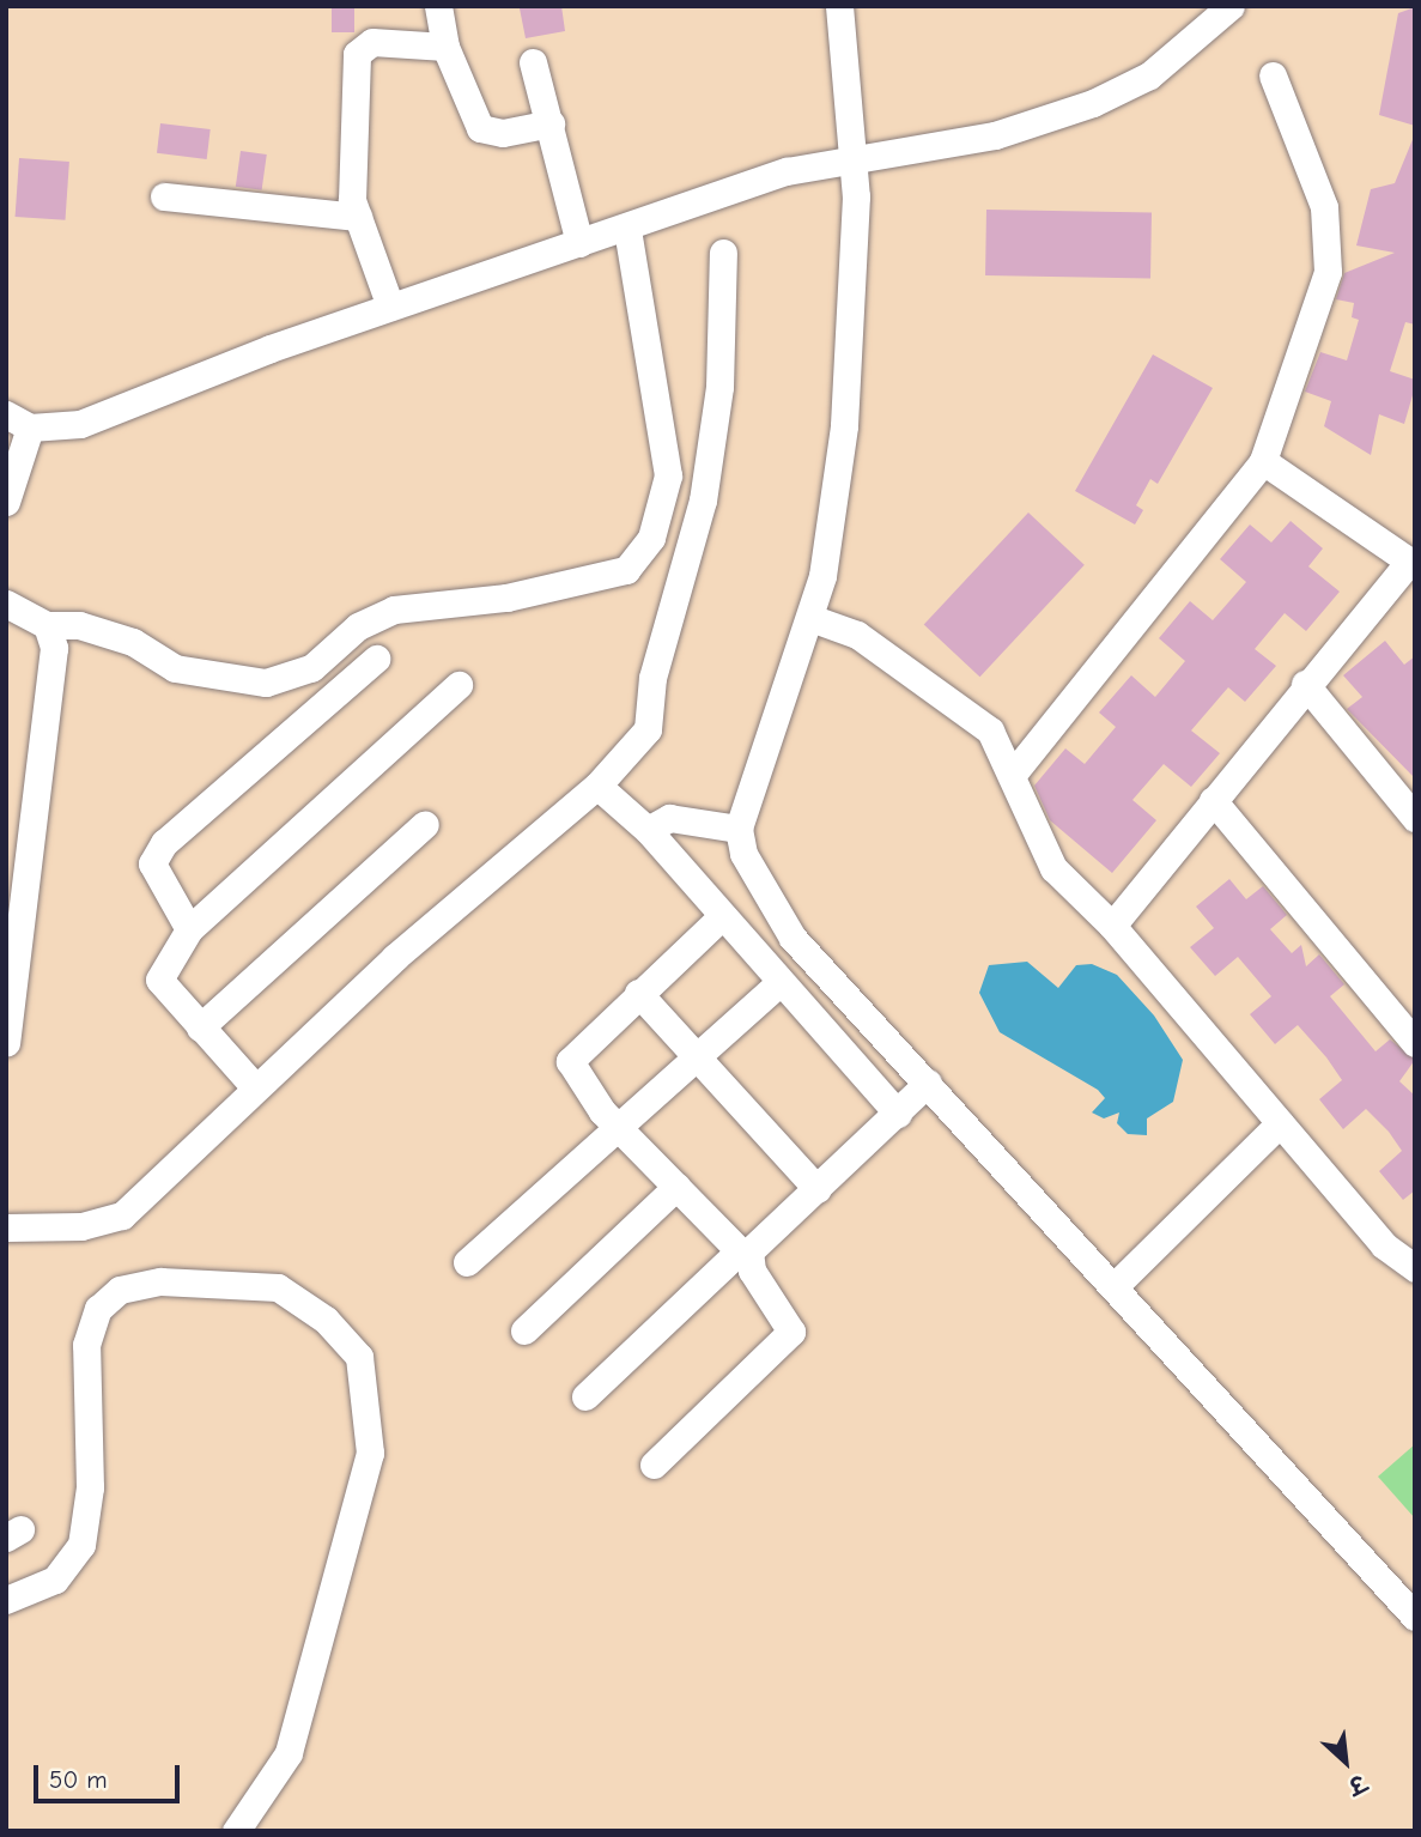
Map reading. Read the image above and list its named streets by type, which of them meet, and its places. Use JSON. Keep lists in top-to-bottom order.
{
  "scale_bar": "50 m",
  "north": "bottom right"
}
